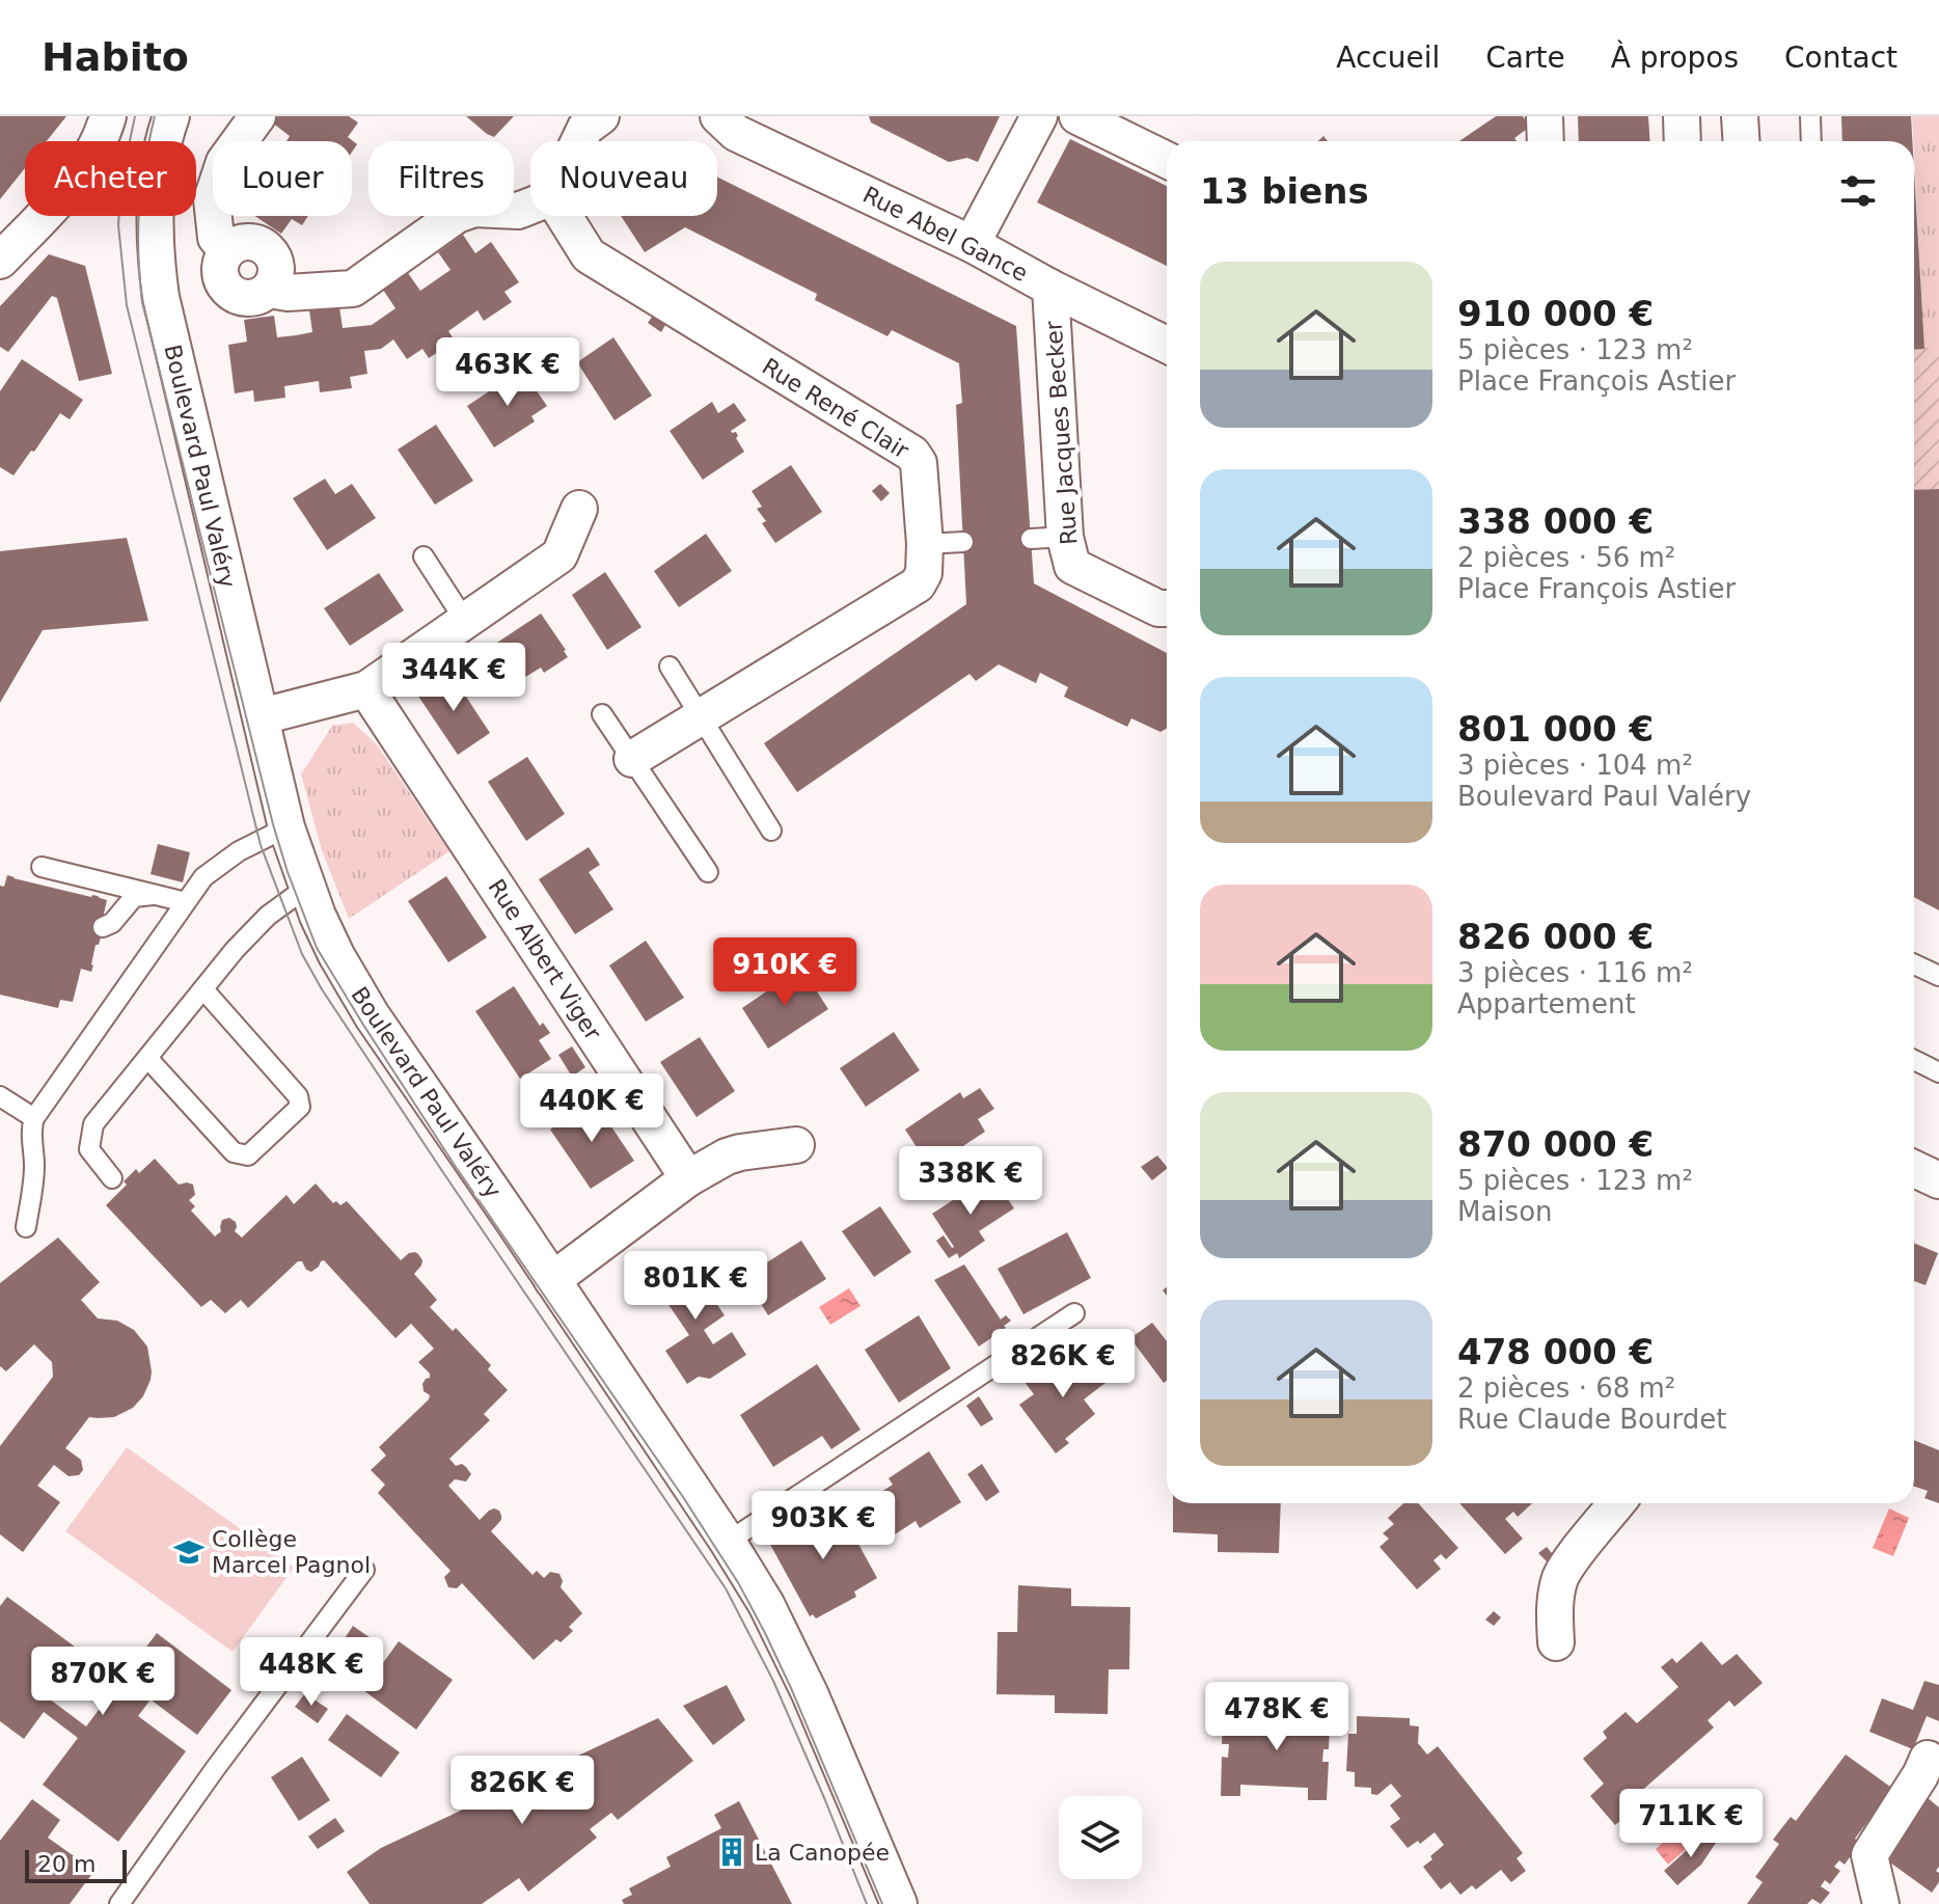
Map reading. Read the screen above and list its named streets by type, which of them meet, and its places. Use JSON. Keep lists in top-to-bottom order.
{
  "streets": {
    "street": [
      "Rue Abel Gance",
      "Rue René Clair",
      "Rue Jacques Becker",
      "Boulevard Paul Valéry",
      "Rue Albert Viger"
    ]
  },
  "crossings": [
    ["Rue Abel Gance", "Rue Jacques Becker"]
  ],
  "places": {
    "school or university": ["Collège Marcel Pagnol"],
    "building": ["La Canopée"]
  },
  "scale_bar": "20 m",
  "page": {
    "header": "Habito",
    "nav": [
      "Accueil",
      "Carte",
      "À propos",
      "Contact"
    ],
    "chip": [
      "Acheter",
      "Louer",
      "Filtres",
      "Nouveau"
    ],
    "heading": "13 biens",
    "list": [
      {
        "name": "910 000 €",
        "note": "5 pièces · 123 m² · Place François Astier"
      },
      {
        "name": "338 000 €",
        "note": "2 pièces · 56 m² · Place François Astier"
      },
      {
        "name": "801 000 €",
        "note": "3 pièces · 104 m² · Boulevard Paul Valéry"
      },
      {
        "name": "826 000 €",
        "note": "3 pièces · 116 m² · Appartement"
      },
      {
        "name": "870 000 €",
        "note": "5 pièces · 123 m² · Maison"
      },
      {
        "name": "478 000 €",
        "note": "2 pièces · 68 m² · Rue Claude Bourdet"
      }
    ],
    "price": [
      "463K €",
      "344K €",
      "910K €",
      "440K €",
      "338K €",
      "801K €",
      "826K €",
      "903K €",
      "448K €",
      "870K €",
      "478K €",
      "826K €",
      "711K €"
    ],
    "scale": "20 m"
  }
}
